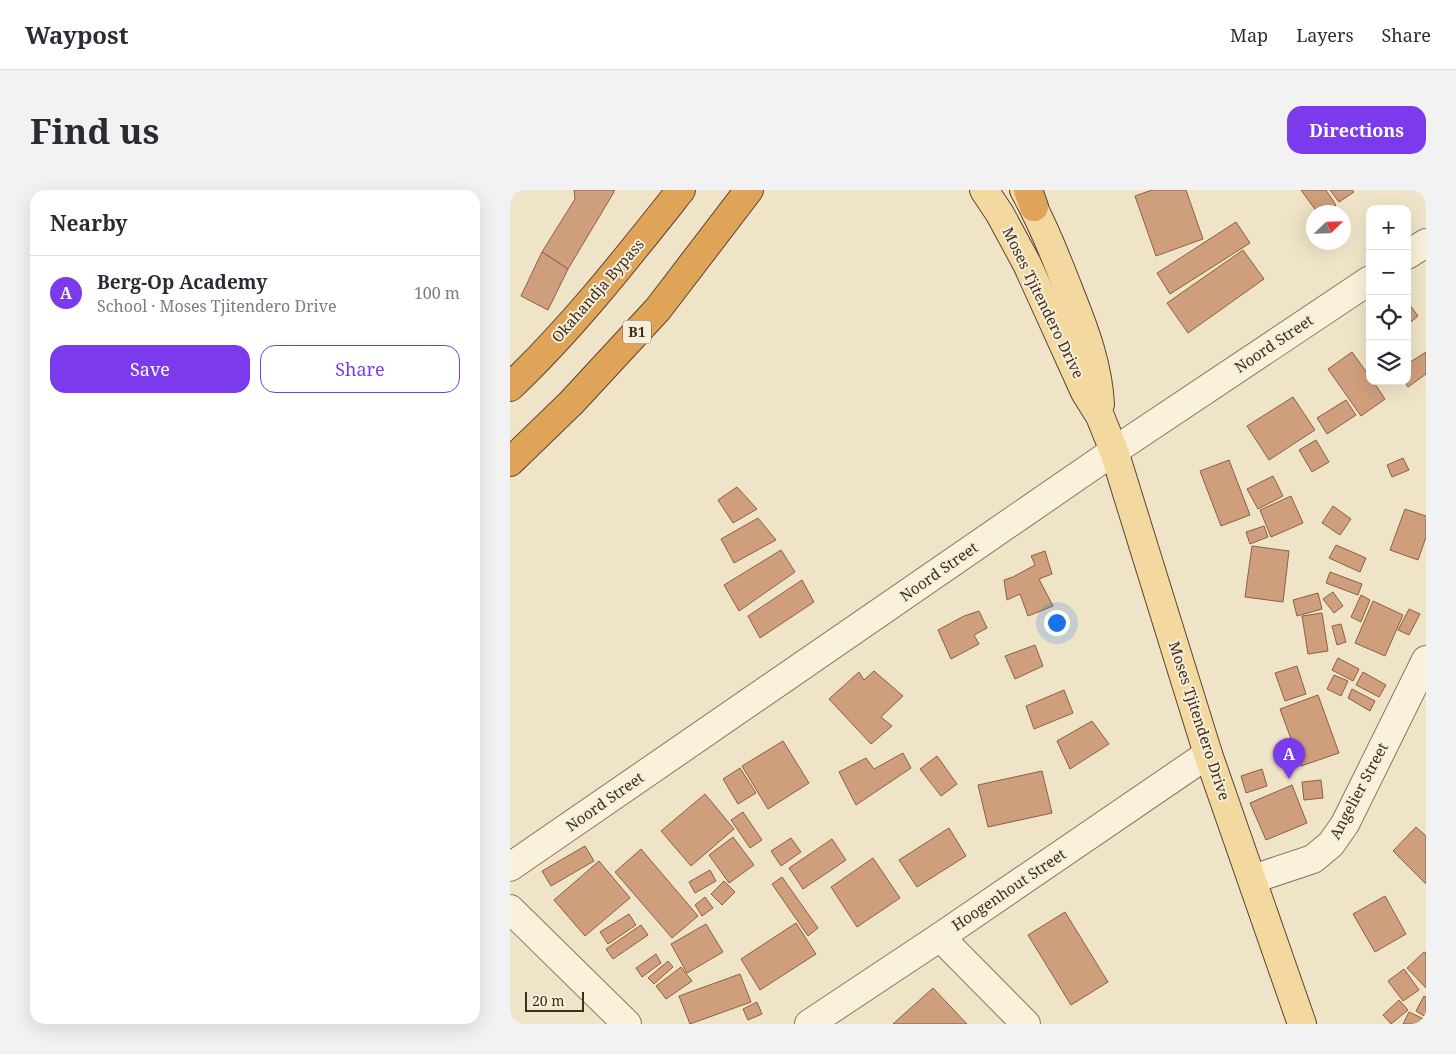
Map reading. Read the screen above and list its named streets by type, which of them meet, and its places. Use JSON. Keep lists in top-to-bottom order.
{
  "streets": {
    "highway": ["Okahandja Bypass", "B1"],
    "main road": ["Moses Tjitendero Drive"],
    "street": ["Noord Street", "Angelier Street", "Hoogenhout Street"]
  },
  "crossings": [
    ["Moses Tjitendero Drive", "Noord Street"],
    ["Moses Tjitendero Drive", "Angelier Street"],
    ["Moses Tjitendero Drive", "Hoogenhout Street"]
  ],
  "scale_bar": "20 m",
  "north": "top right",
  "page": {
    "header": "Waypost",
    "nav": ["Map", "Layers", "Share"],
    "buttons": [
      "Directions",
      ["Save", "Share"]
    ],
    "title": "Find us",
    "heading": "Nearby",
    "map_buttons": ["+", "−"],
    "list": [
      {
        "mark": "A",
        "name": "Berg-Op Academy",
        "note": "School · Moses Tjitendero Drive",
        "value": "100 m"
      }
    ],
    "pins": "A",
    "scale": "20 m"
  }
}
